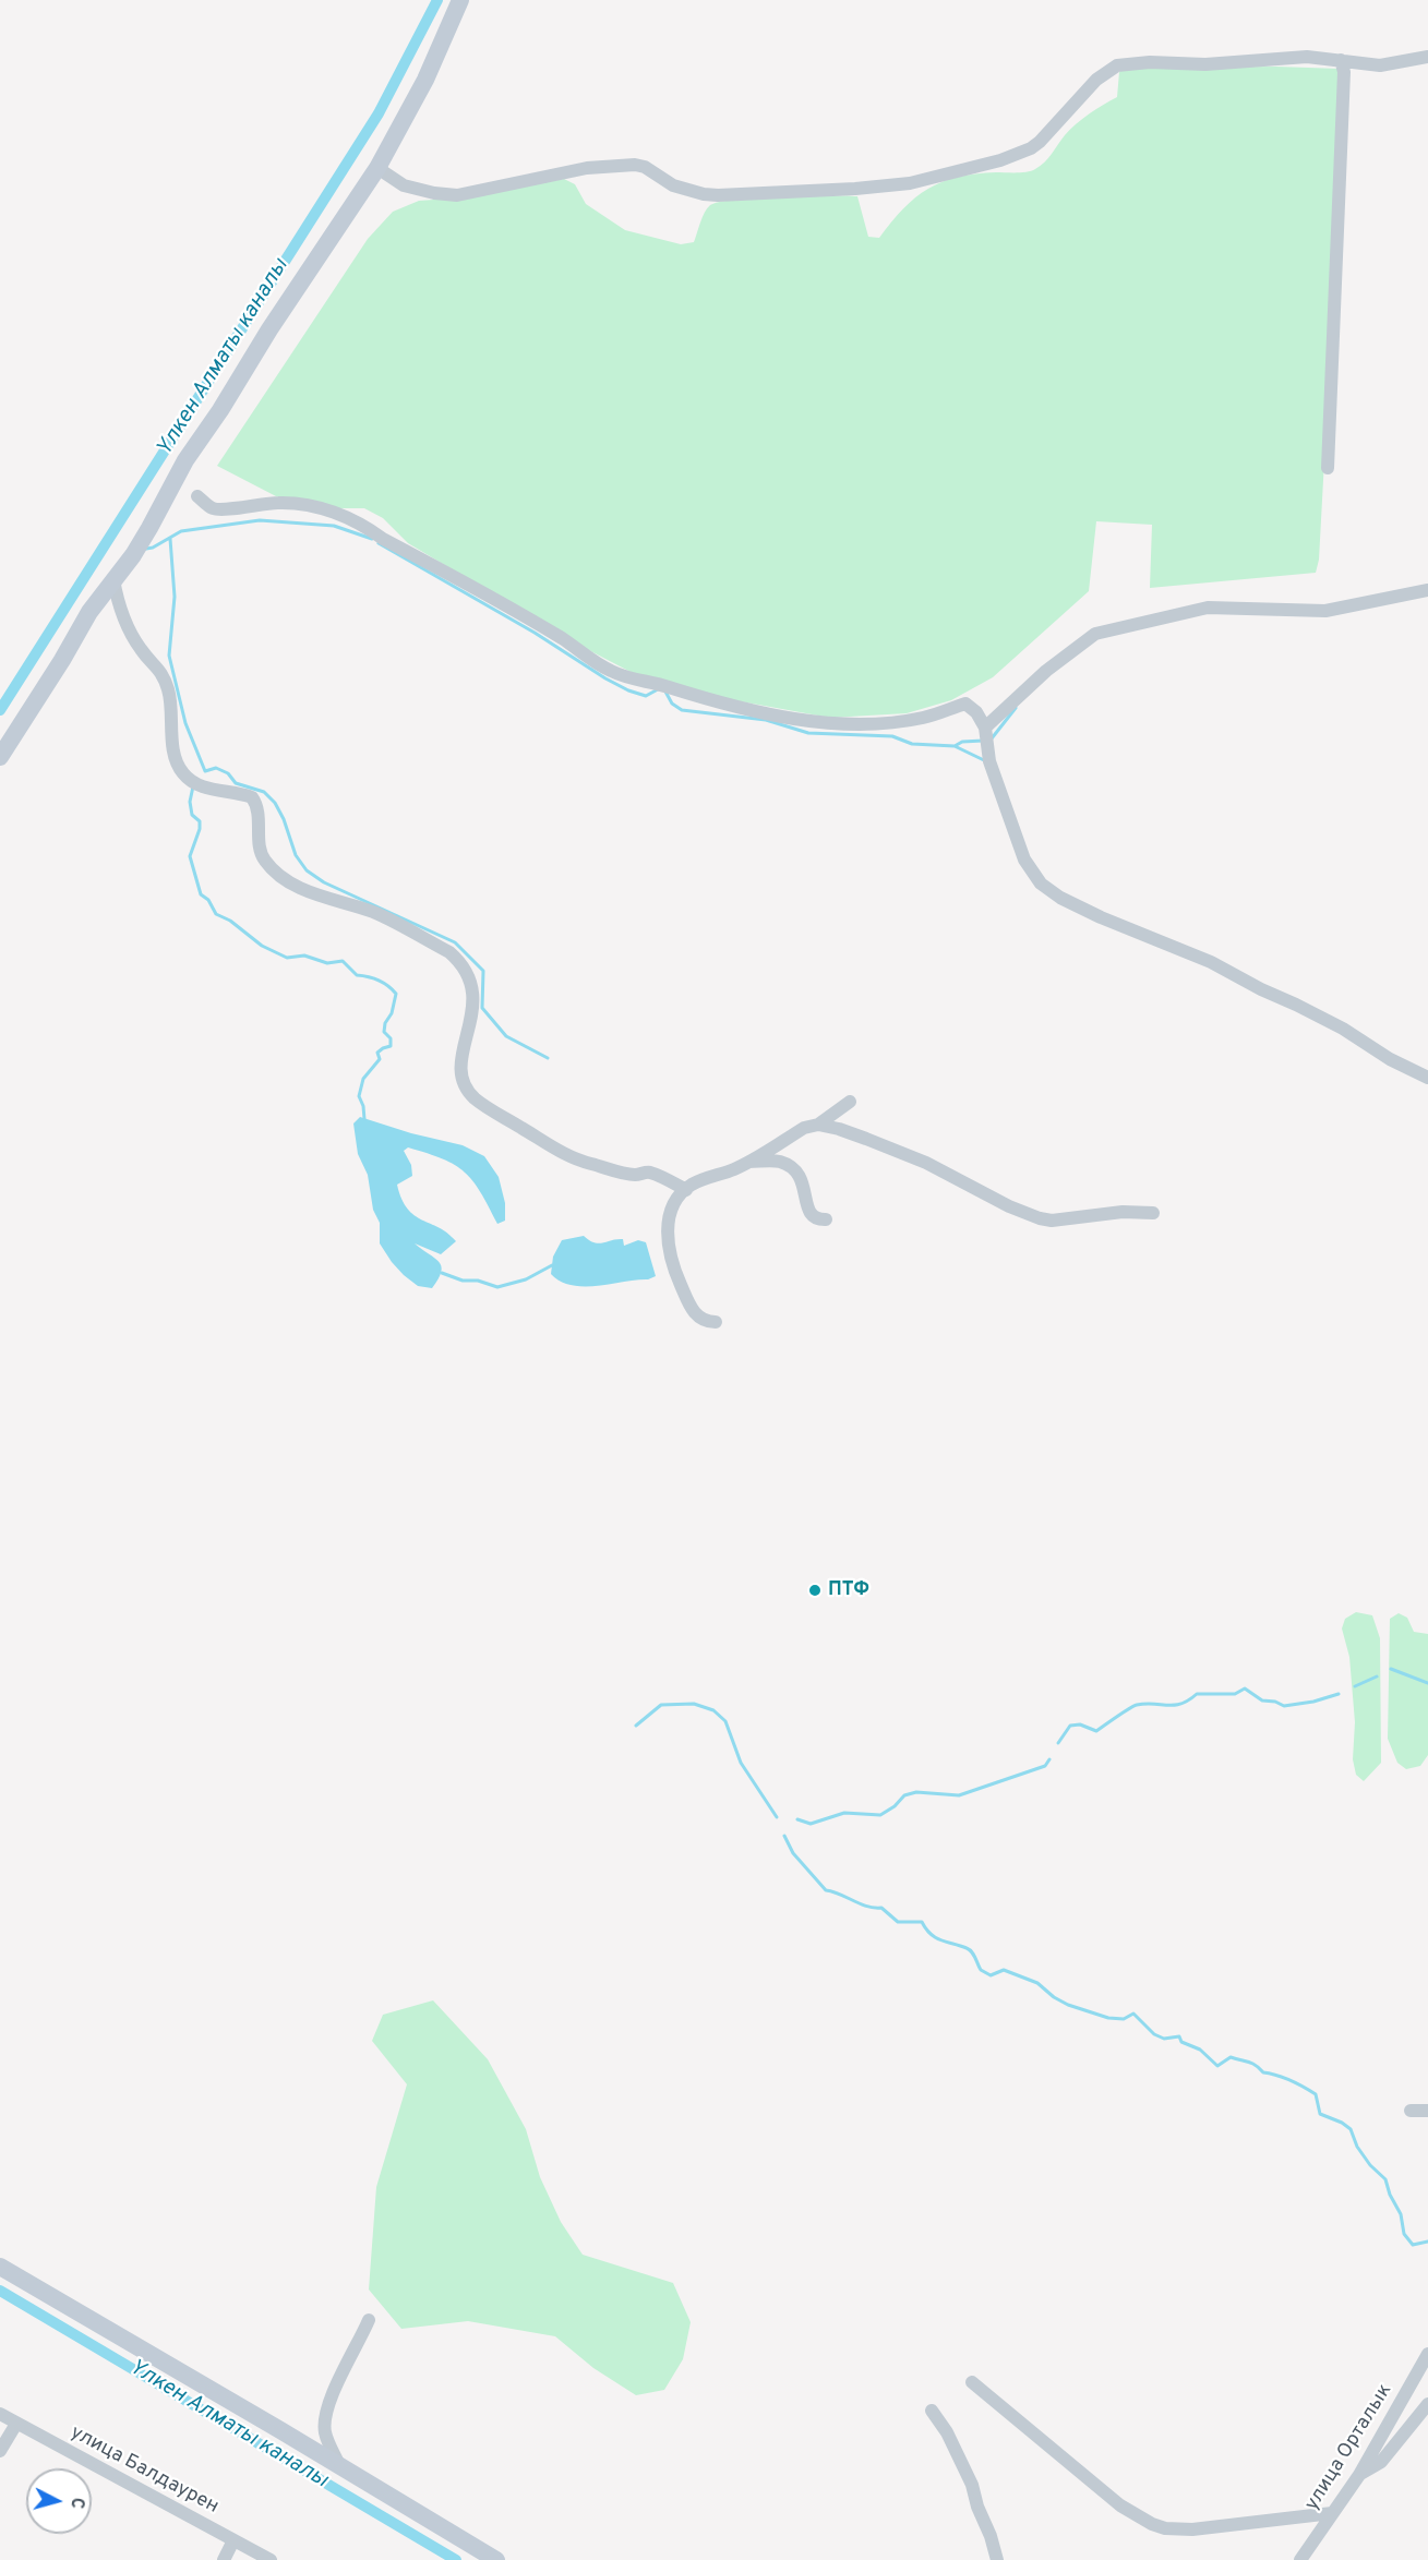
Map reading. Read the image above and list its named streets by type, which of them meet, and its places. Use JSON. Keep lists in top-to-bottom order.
{
  "streets": {
    "street": ["улица Орталык", "улица Балдаурен"]
  },
  "water": ["Үлкен Алматы каналы"],
  "places": ["ПТФ"],
  "north": "right"
}
